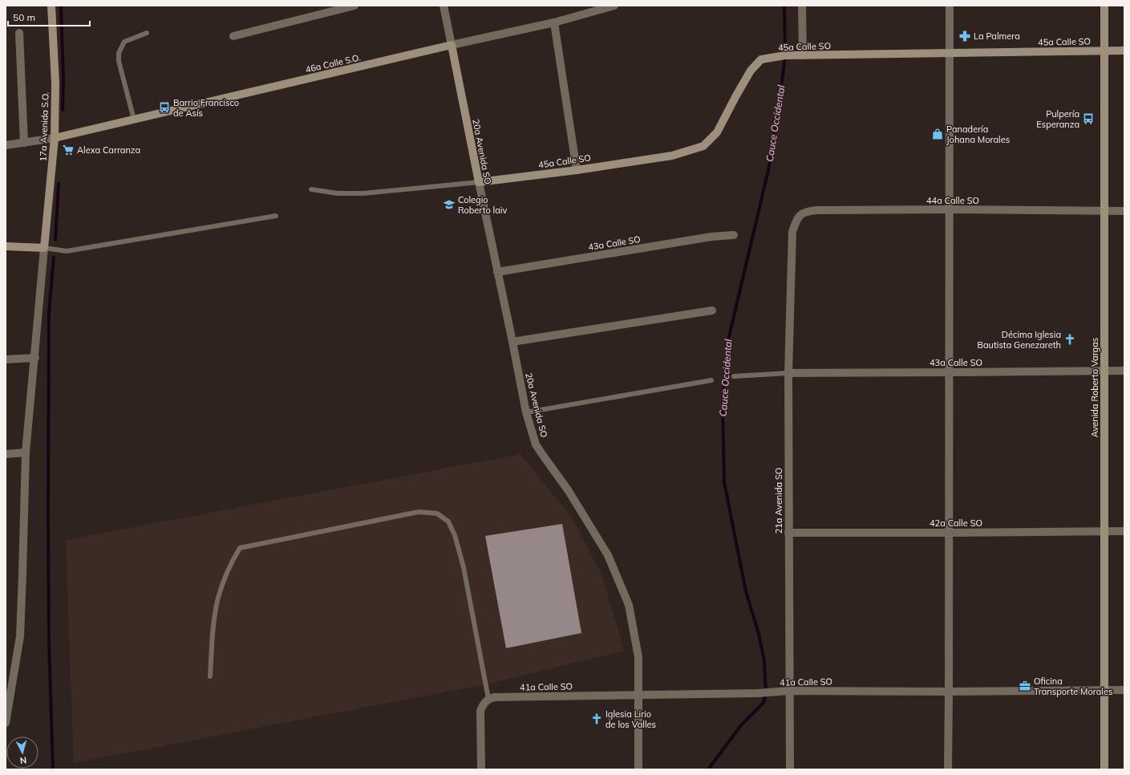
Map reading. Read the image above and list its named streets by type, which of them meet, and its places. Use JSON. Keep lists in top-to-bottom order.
{
  "streets": {
    "street": [
      "45a Calle SO",
      "46a Calle S.O.",
      "17a Avenida S.O.",
      "20a Avenida SO",
      "44a Calle SO",
      "43a Calle SO",
      "Avenida Roberto Vargas",
      "21a Avenida SO",
      "42a Calle SO",
      "41a Calle SO"
    ]
  },
  "crossings": [
    ["45a Calle SO", "20a Avenida SO"],
    ["45a Calle SO", "Avenida Roberto Vargas"],
    ["46a Calle S.O.", "17a Avenida S.O."],
    ["46a Calle S.O.", "20a Avenida SO"],
    ["20a Avenida SO", "43a Calle SO"],
    ["20a Avenida SO", "41a Calle SO"],
    ["44a Calle SO", "Avenida Roberto Vargas"],
    ["44a Calle SO", "21a Avenida SO"],
    ["43a Calle SO", "Avenida Roberto Vargas"],
    ["43a Calle SO", "21a Avenida SO"],
    ["Avenida Roberto Vargas", "42a Calle SO"],
    ["Avenida Roberto Vargas", "41a Calle SO"],
    ["21a Avenida SO", "42a Calle SO"],
    ["21a Avenida SO", "41a Calle SO"]
  ],
  "water": ["Cauce Occidental"],
  "places": {
    "pharmacy": ["La Palmera"],
    "bus stop": ["Barrio Francisco de Asís", "Pulpería Esperanza"],
    "shop": ["Panadería Johana Morales"],
    "supermarket": ["Alexa Carranza"],
    "school or university": ["Colegio Roberto laiv"],
    "church": ["Décima Iglesia Bautista Genezareth", "Iglesia Lirio de los Valles"],
    "office": ["Oficina Transporte Morales"]
  },
  "scale_bar": "50 m",
  "north": "bottom"
}
